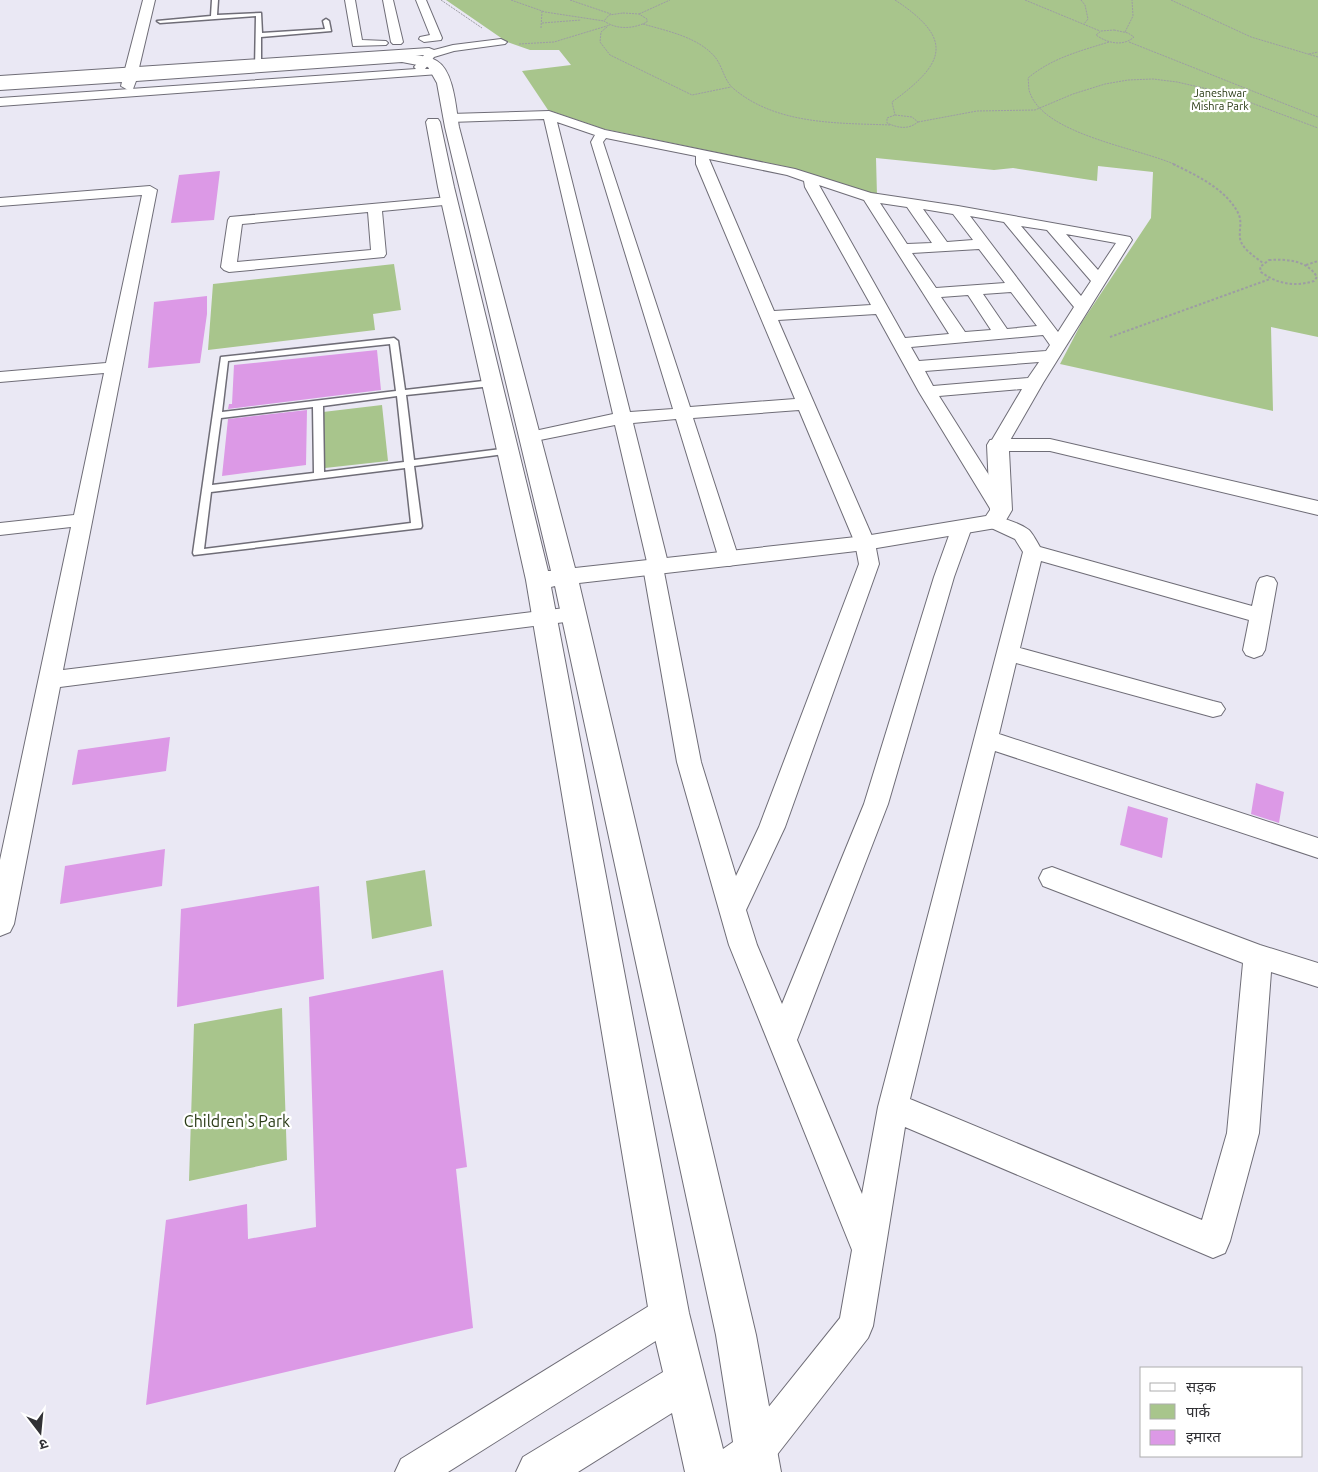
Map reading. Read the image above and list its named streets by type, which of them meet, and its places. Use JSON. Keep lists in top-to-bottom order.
{
  "parks": ["Janeshwar Mishra Park", "Children's Park"],
  "legend": ["सड़क", "पार्क", "इमारत"],
  "north": "bottom"
}
